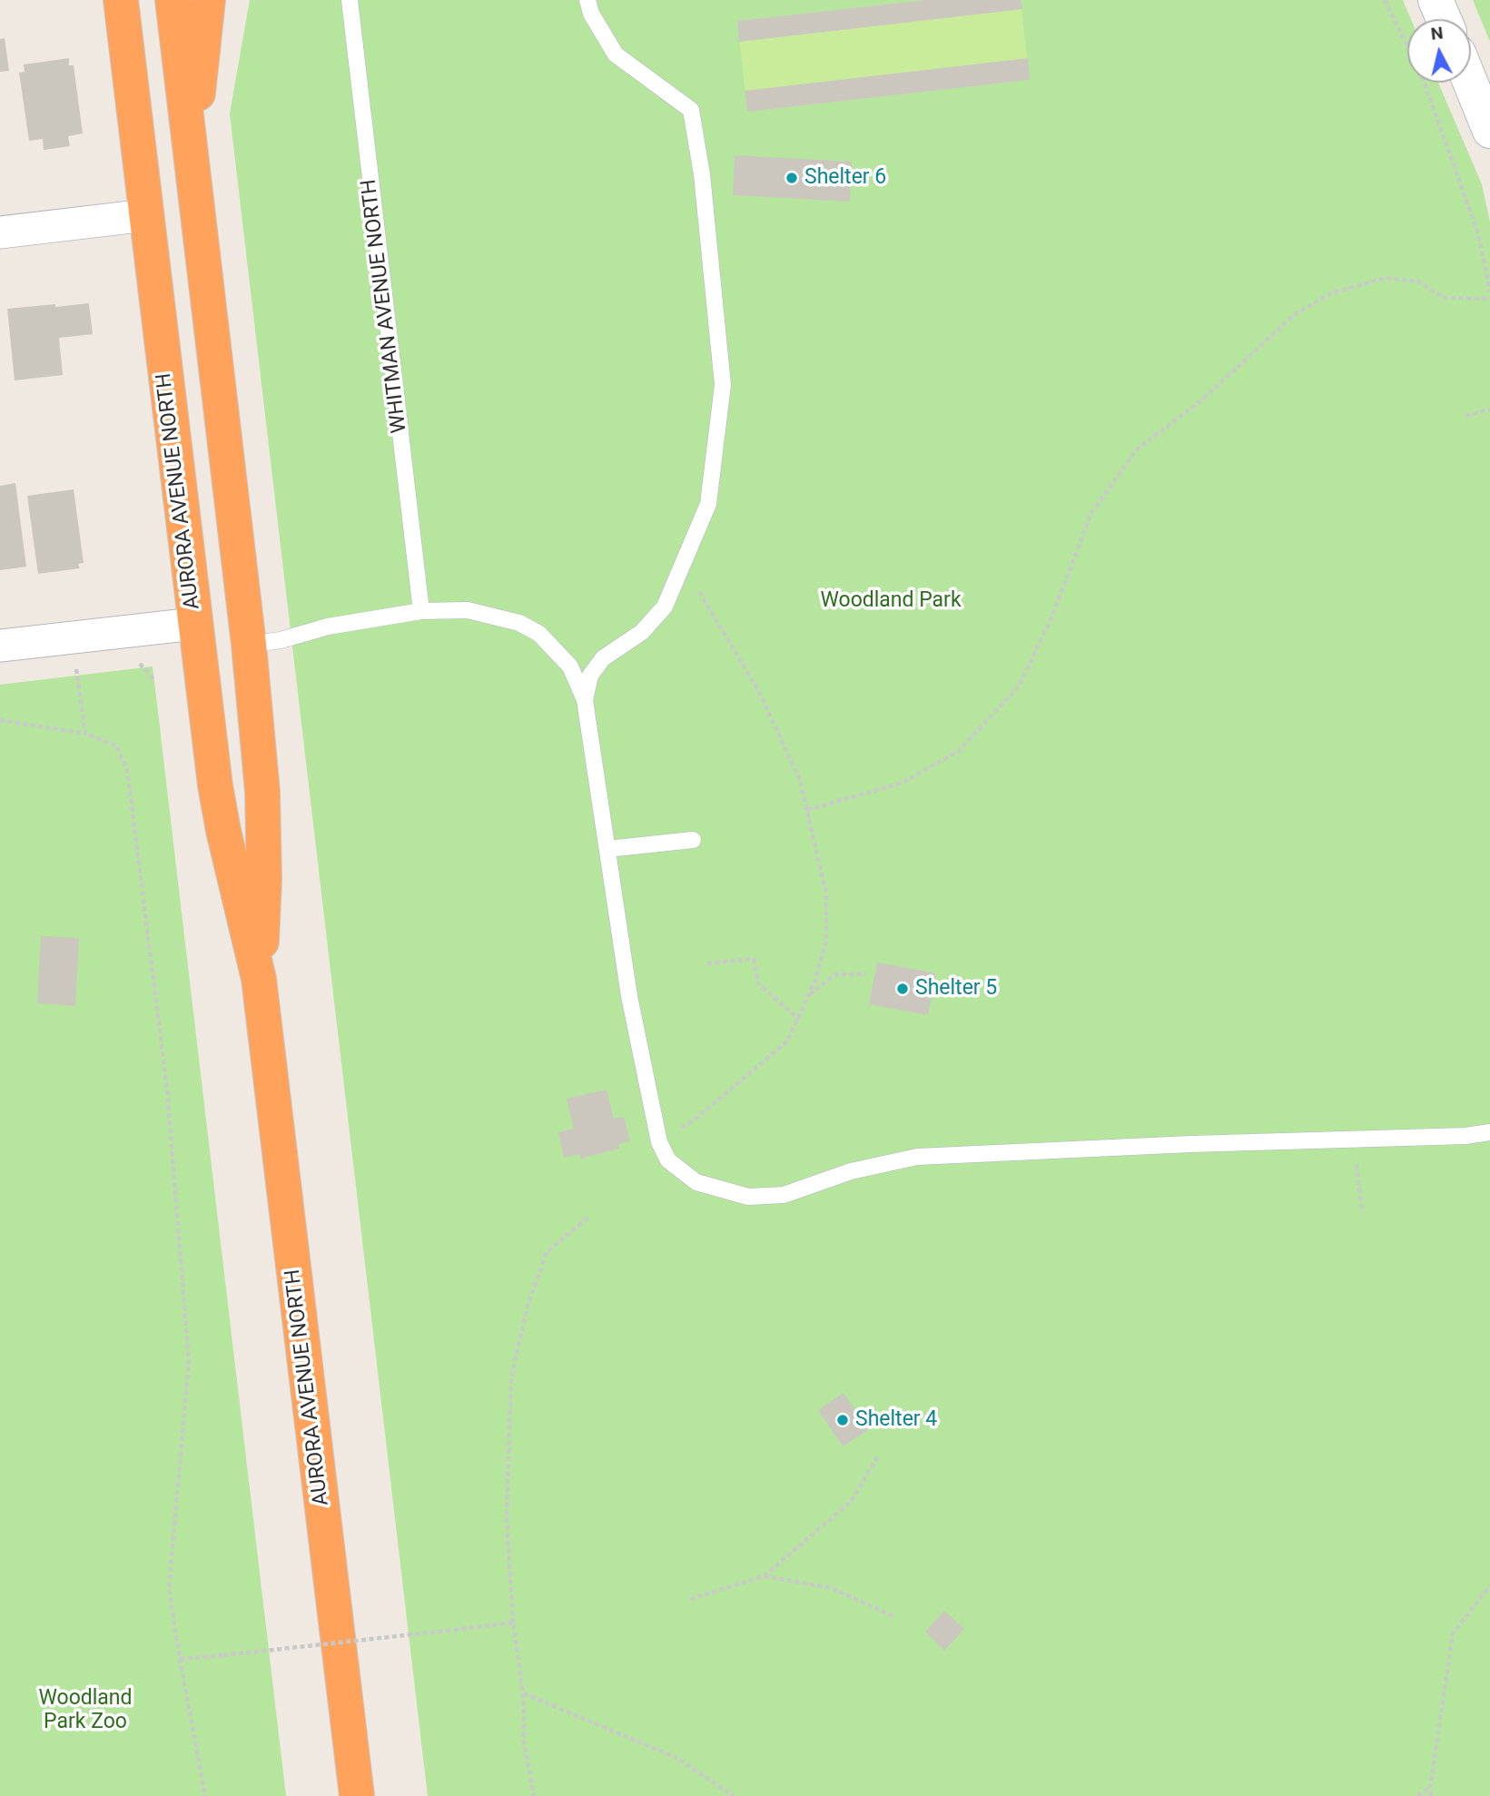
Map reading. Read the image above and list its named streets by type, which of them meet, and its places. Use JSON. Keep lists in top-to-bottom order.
{
  "streets": {
    "highway": ["AURORA AVENUE NORTH"],
    "lane": ["WHITMAN AVENUE NORTH"]
  },
  "parks": ["Woodland Park", "Woodland Park Zoo"],
  "places": ["Shelter 6", "Shelter 5", "Shelter 4"],
  "north": "top"
}
